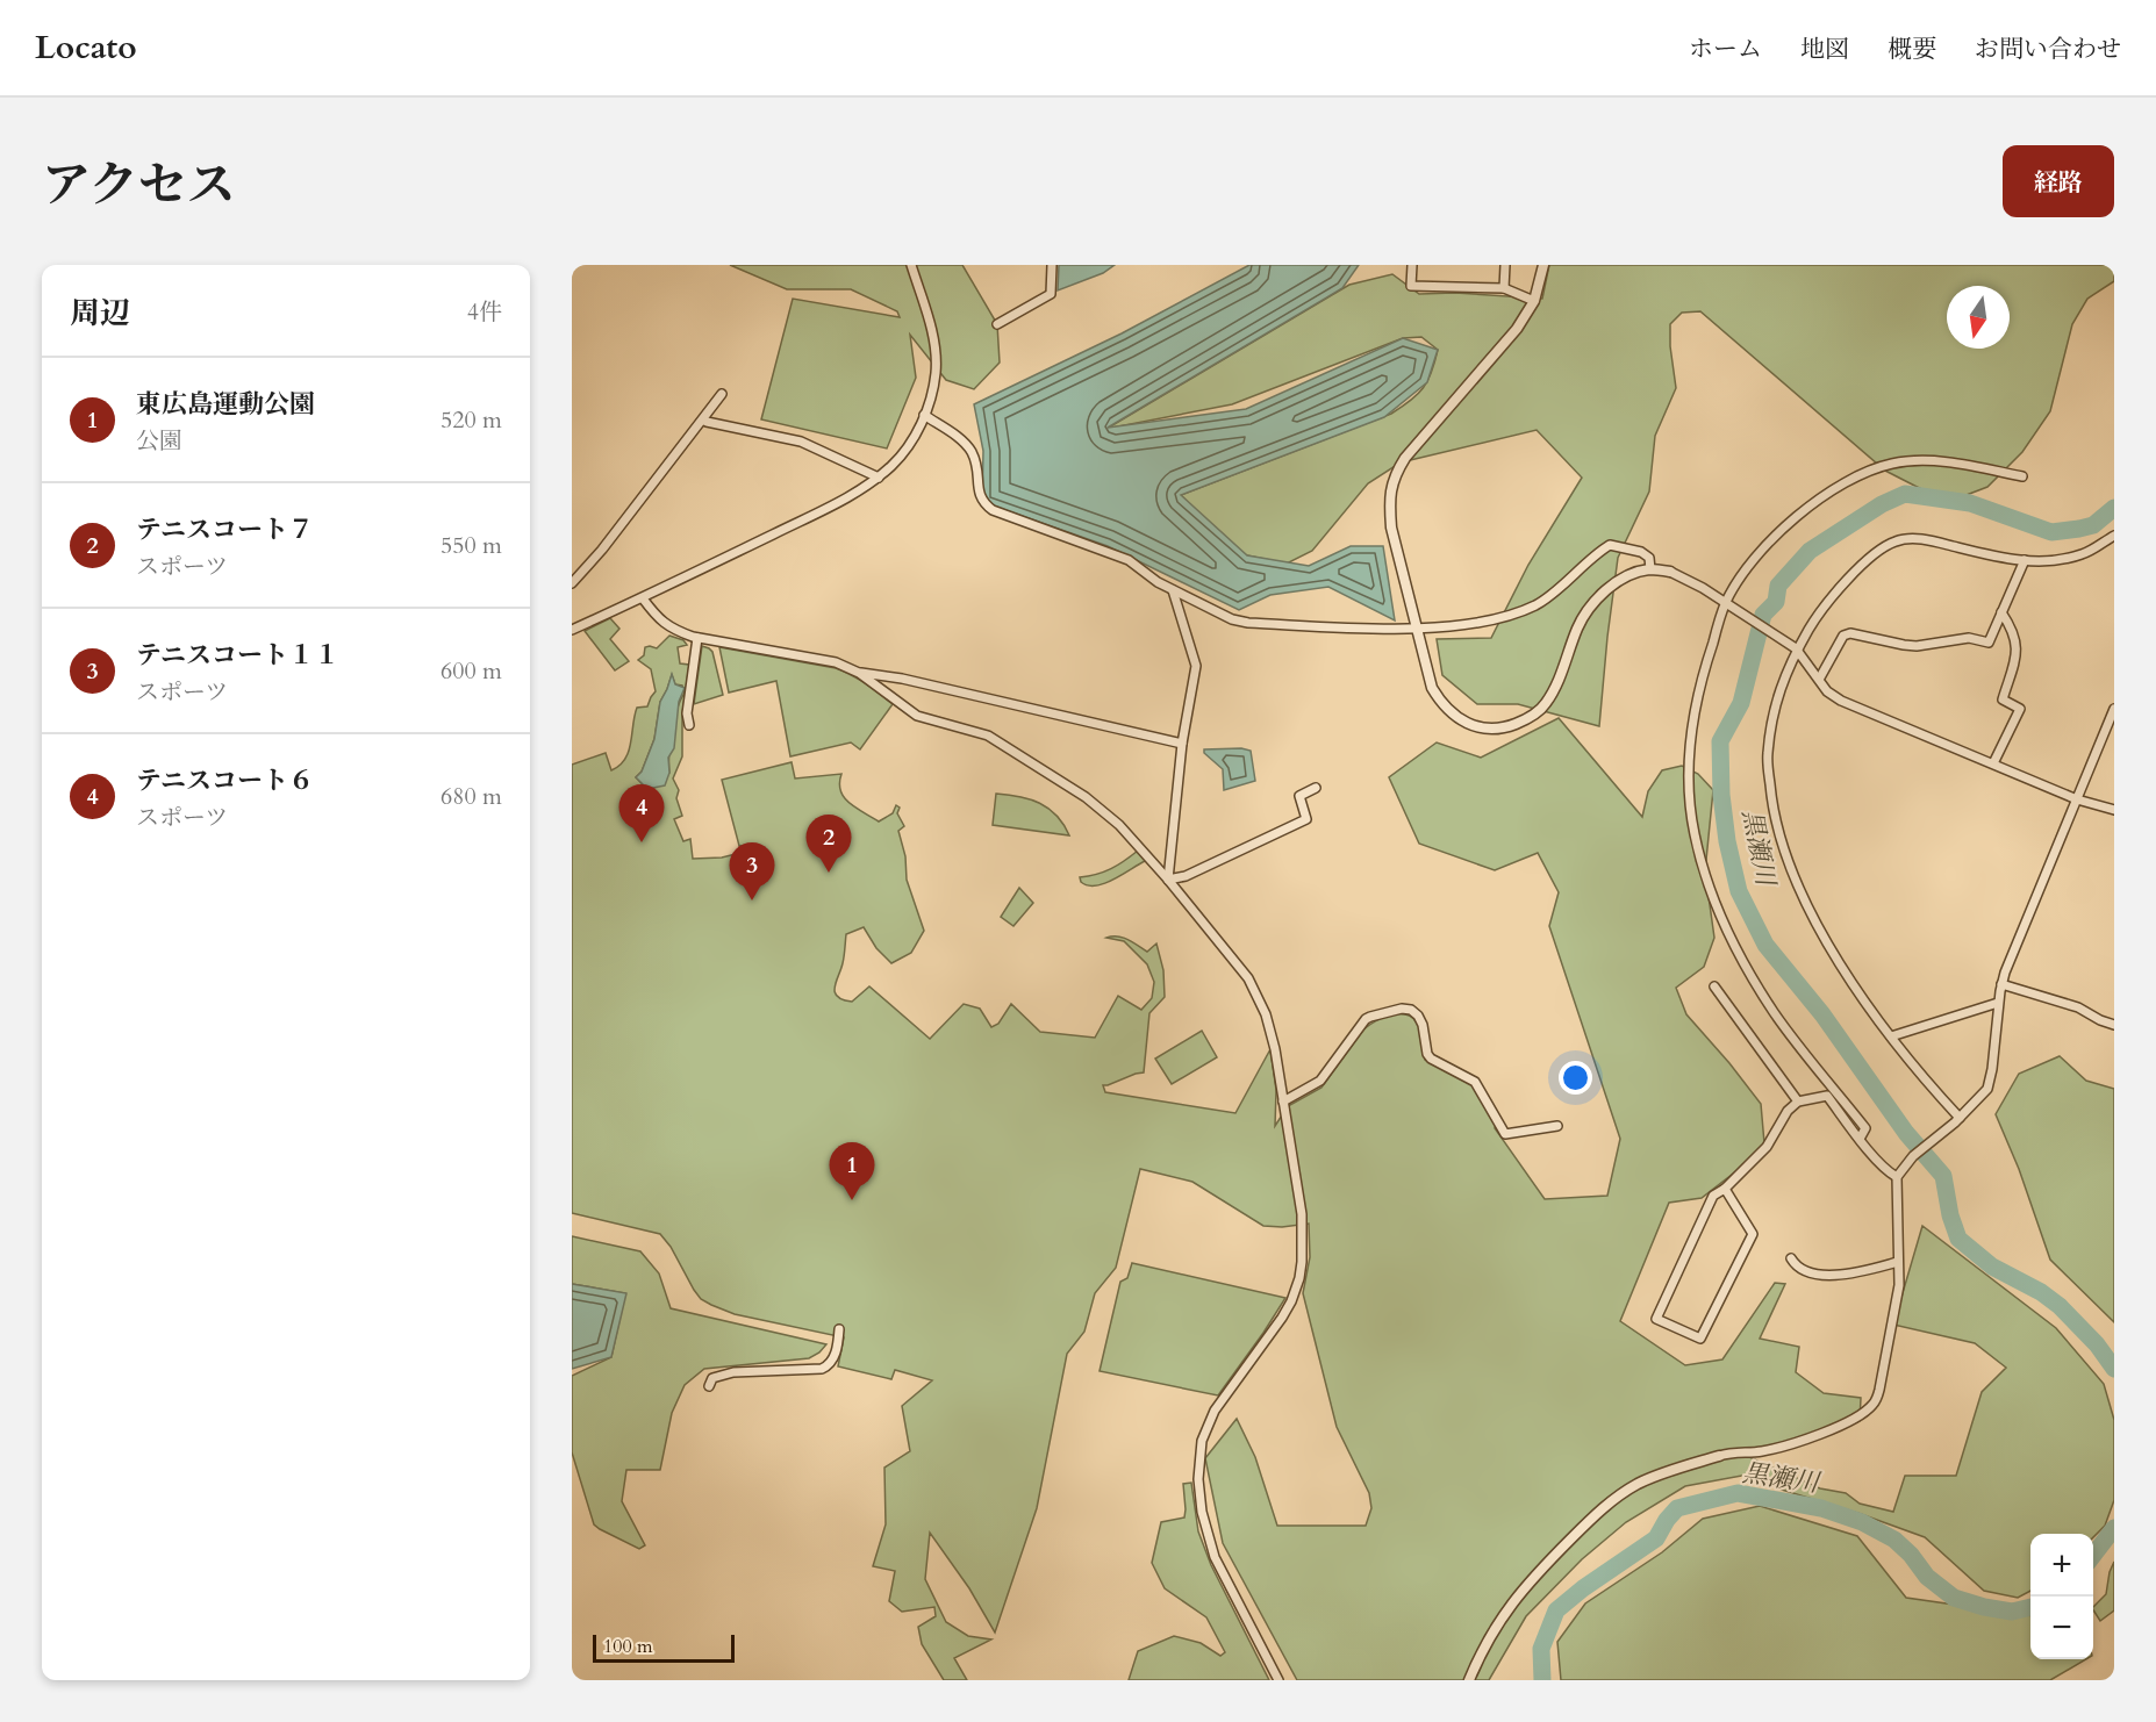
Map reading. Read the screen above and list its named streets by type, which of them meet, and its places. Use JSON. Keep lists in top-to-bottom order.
{
  "water": ["黒瀬川"],
  "scale_bar": "100 m",
  "north": "bottom",
  "page": {
    "header": "Locato",
    "nav": [
      "ホーム",
      "地図",
      "概要",
      "お問い合わせ"
    ],
    "title": "アクセス",
    "buttons": "経路",
    "heading": ["周辺", "4件"],
    "list": [
      {
        "mark": "1",
        "name": "東広島運動公園",
        "note": "公園",
        "value": "520 m"
      },
      {
        "mark": "2",
        "name": "テニスコート７",
        "note": "スポーツ",
        "value": "550 m"
      },
      {
        "mark": "3",
        "name": "テニスコート１１",
        "note": "スポーツ",
        "value": "600 m"
      },
      {
        "mark": "4",
        "name": "テニスコート６",
        "note": "スポーツ",
        "value": "680 m"
      }
    ],
    "pins": [
      "4",
      "2",
      "3",
      "1"
    ],
    "map_buttons": ["+", "−"],
    "scale": "100 m"
  }
}
